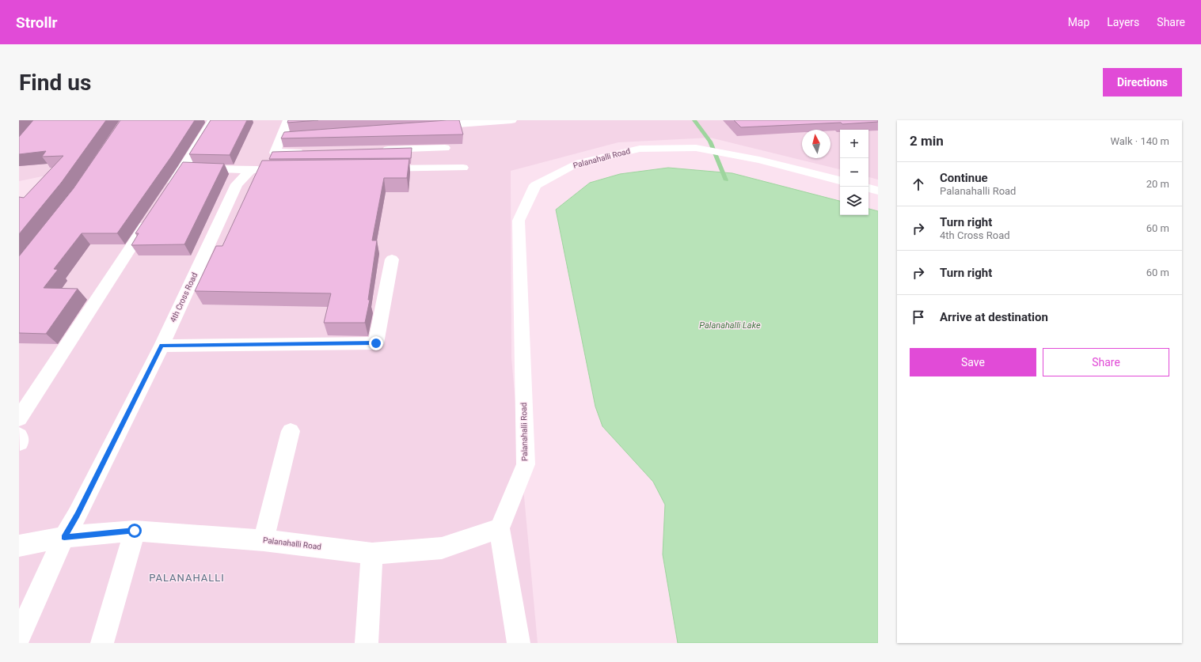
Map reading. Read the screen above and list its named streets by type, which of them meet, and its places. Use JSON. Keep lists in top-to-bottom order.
{
  "streets": {
    "street": ["Palanahalli Road", "4th Cross Road"]
  },
  "crossings": [
    ["Palanahalli Road", "4th Cross Road"]
  ],
  "districts": ["PALANAHALLI"],
  "water": ["Palanahalli Lake"],
  "north": "top",
  "page": {
    "header": "Strollr",
    "nav": ["Map", "Layers", "Share"],
    "buttons": [
      "Directions",
      ["Save", "Share"]
    ],
    "title": "Find us",
    "heading": ["2 min", "Walk · 140 m"],
    "map_buttons": ["+", "−"],
    "list": [
      ["Continue", "Palanahalli Road", "20 m"],
      ["Turn right", "4th Cross Road", "60 m"],
      ["Turn right", "60 m"],
      "Arrive at destination"
    ]
  }
}
